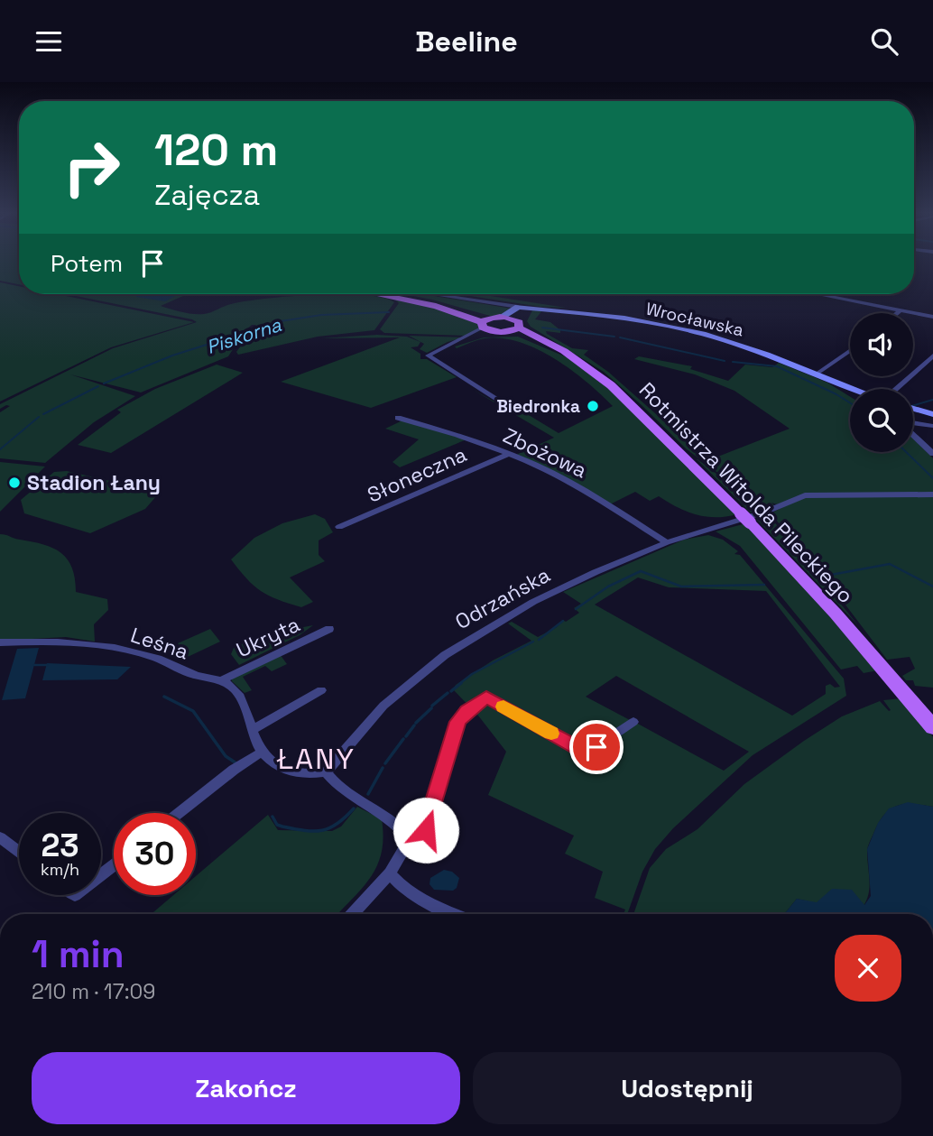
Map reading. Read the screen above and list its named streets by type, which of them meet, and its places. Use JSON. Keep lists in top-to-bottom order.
{
  "streets": {
    "main road": ["Wrocławska", "Rotmistrza Witolda Pileckiego"],
    "street": [
      "Zbożowa",
      "Słoneczna",
      "Odrzańska",
      "Ukryta",
      "Leśna"
    ]
  },
  "crossings": [
    ["Zbożowa", "Słoneczna"],
    ["Zbożowa", "Odrzańska"],
    ["Ukryta", "Leśna"]
  ],
  "districts": ["ŁANY"],
  "water": ["Piskorna"],
  "places": ["Biedronka", "Stadion Łany"],
  "page": {
    "header": "Beeline",
    "turn": ["120 m", "Zajęcza"],
    "then": "Potem",
    "speed": "23 km/h",
    "limit": "30",
    "heading": ["1 min", "210 m · 17:09"],
    "buttons": ["Zakończ", "Udostępnij"]
  }
}
